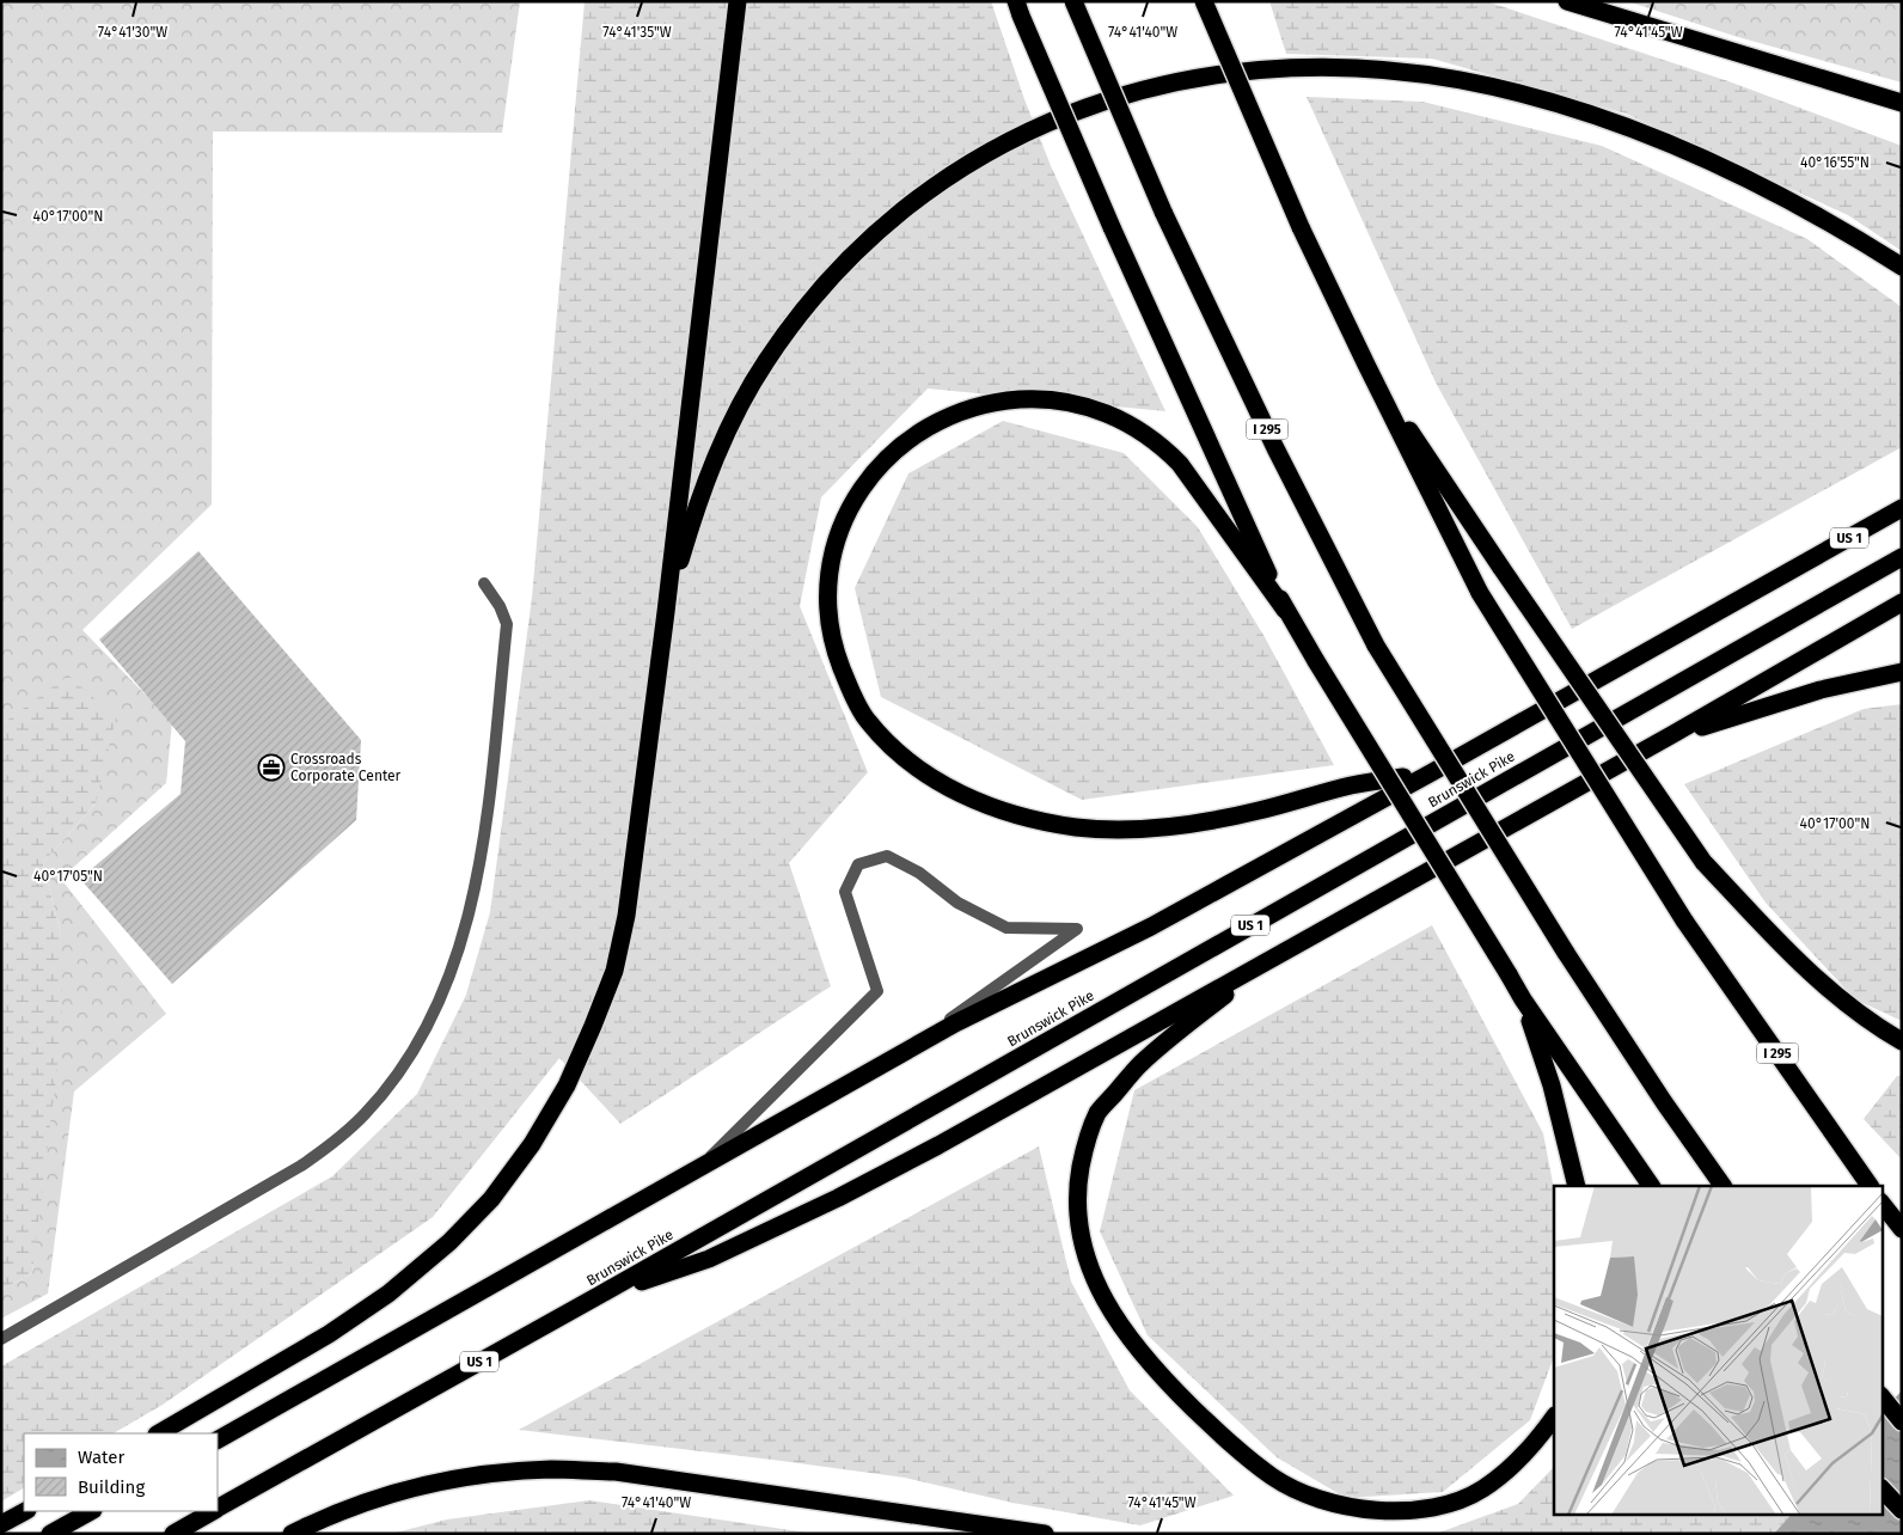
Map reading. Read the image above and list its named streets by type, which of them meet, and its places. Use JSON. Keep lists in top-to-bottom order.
{
  "streets": {
    "highway": ["I 295", "US 1", "Brunswick Pike"]
  },
  "places": {
    "office": ["Crossroads Corporate Center"]
  },
  "legend": ["Water", "Building"],
  "coordinates": [
    "74°41'30\"W",
    "74°41'35\"W",
    "74°41'40\"W",
    "74°41'45\"W",
    "40°16'55\"N",
    "40°17'00\"N",
    "40°17'05\"N"
  ]
}
